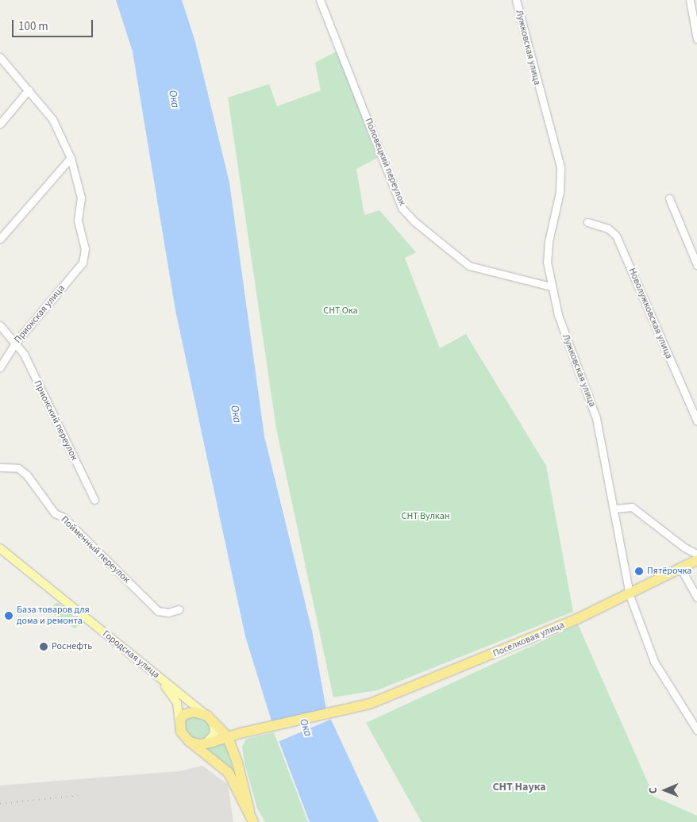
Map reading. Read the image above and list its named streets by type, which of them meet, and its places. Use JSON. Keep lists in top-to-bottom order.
{
  "streets": {
    "highway": ["Поселковая улица"],
    "main road": ["Городская улица"],
    "street": [
      "Лужковская улица",
      "Половецкий переулок",
      "Новолужковская улица",
      "Приокская улица",
      "Приокский переулок",
      "Пойменный переулок"
    ]
  },
  "crossings": [
    ["Лужковская улица", "Половецкий переулок"],
    ["Лужковская улица", "Поселковая улица"],
    ["Приокская улица", "Приокский переулок"],
    ["Поселковая улица", "Городская улица"]
  ],
  "districts": ["СНТ Наука"],
  "water": ["Ока"],
  "parks": ["СНТ Ока", "СНТ Вулкан"],
  "places": ["Пятёрочка", "База товаров для дома и ремонта", "Роснефть"],
  "scale_bar": "100 m",
  "north": "left"
}
